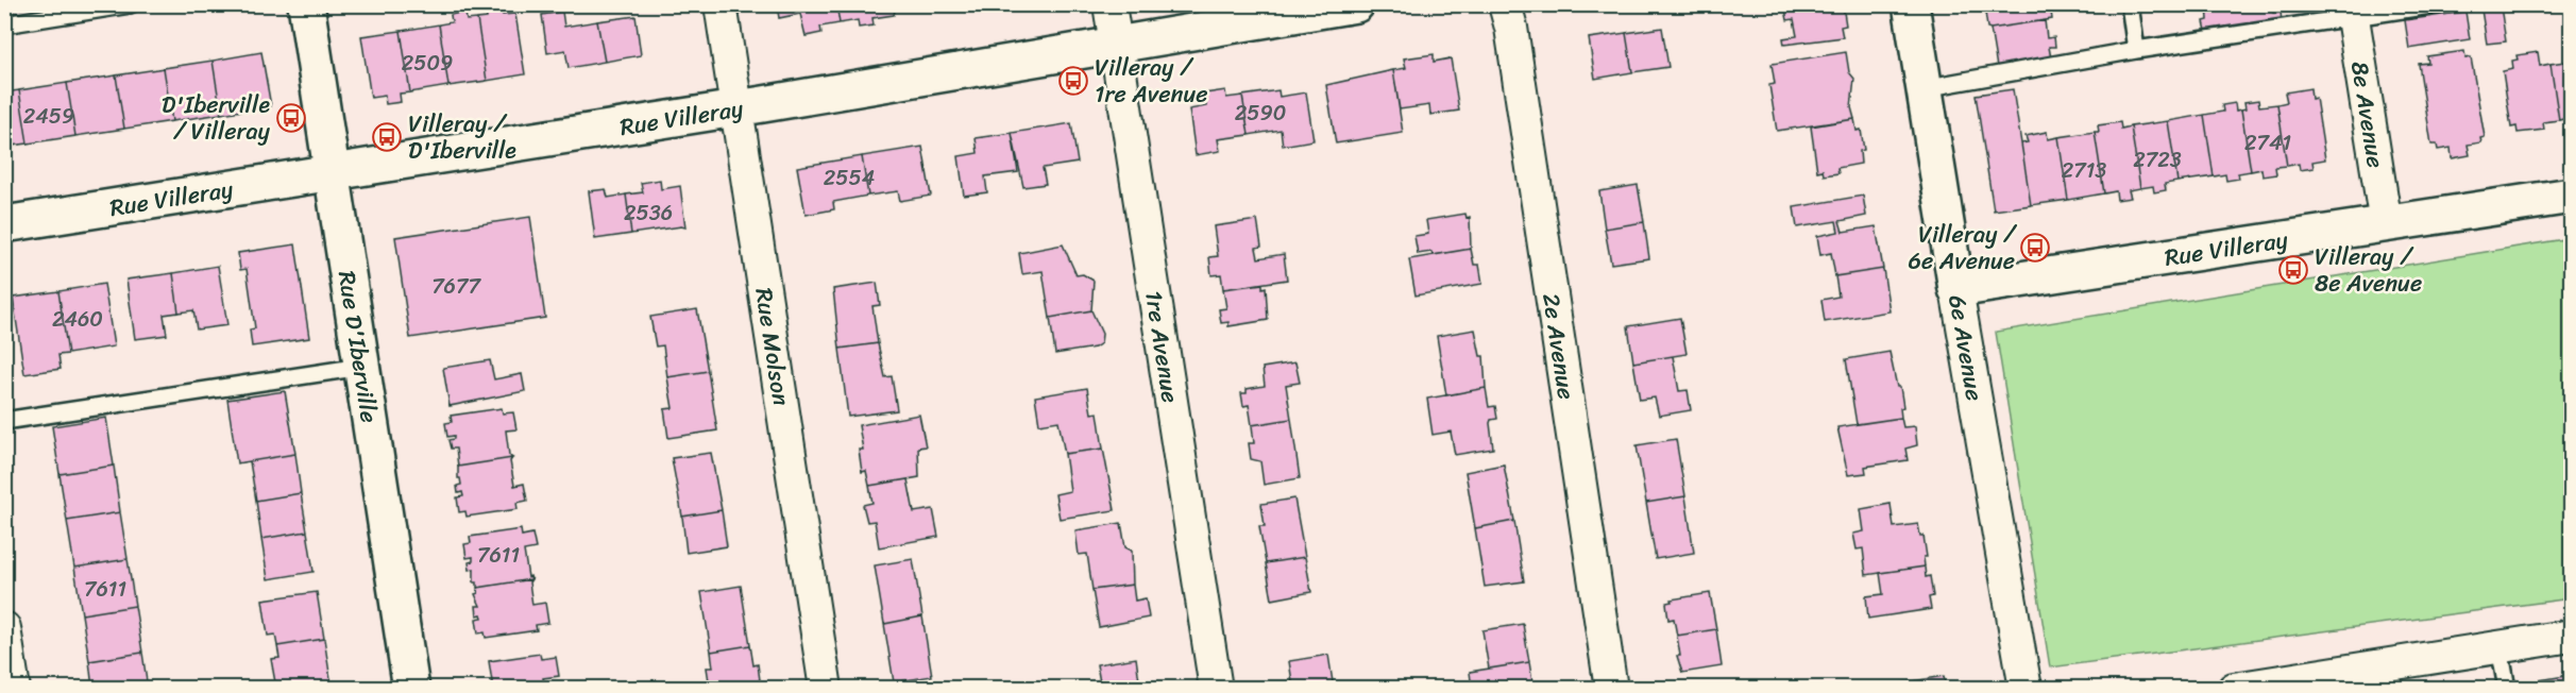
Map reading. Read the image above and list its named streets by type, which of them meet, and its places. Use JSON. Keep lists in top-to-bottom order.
{
  "streets": {
    "street": [
      "8e Avenue",
      "Rue Villeray",
      "Rue D'Iberville",
      "Rue Molson",
      "1re Avenue",
      "2e Avenue",
      "6e Avenue"
    ]
  },
  "crossings": [
    ["8e Avenue", "Rue Villeray"],
    ["Rue Villeray", "Rue D'Iberville"],
    ["Rue Villeray", "Rue Molson"],
    ["Rue Villeray", "1re Avenue"],
    ["Rue Villeray", "6e Avenue"]
  ],
  "places": {
    "bus stop": [
      "Villeray / 1re Avenue",
      "D'Iberville / Villeray",
      "Villeray / D'Iberville",
      "Villeray / 6e Avenue",
      "Villeray / 8e Avenue"
    ]
  },
  "house_numbers": [
    "2509",
    "2590",
    "2459",
    "2741",
    "2723",
    "2713",
    "2554",
    "2536",
    "7677",
    "2460",
    "7611",
    "7611"
  ]
}
